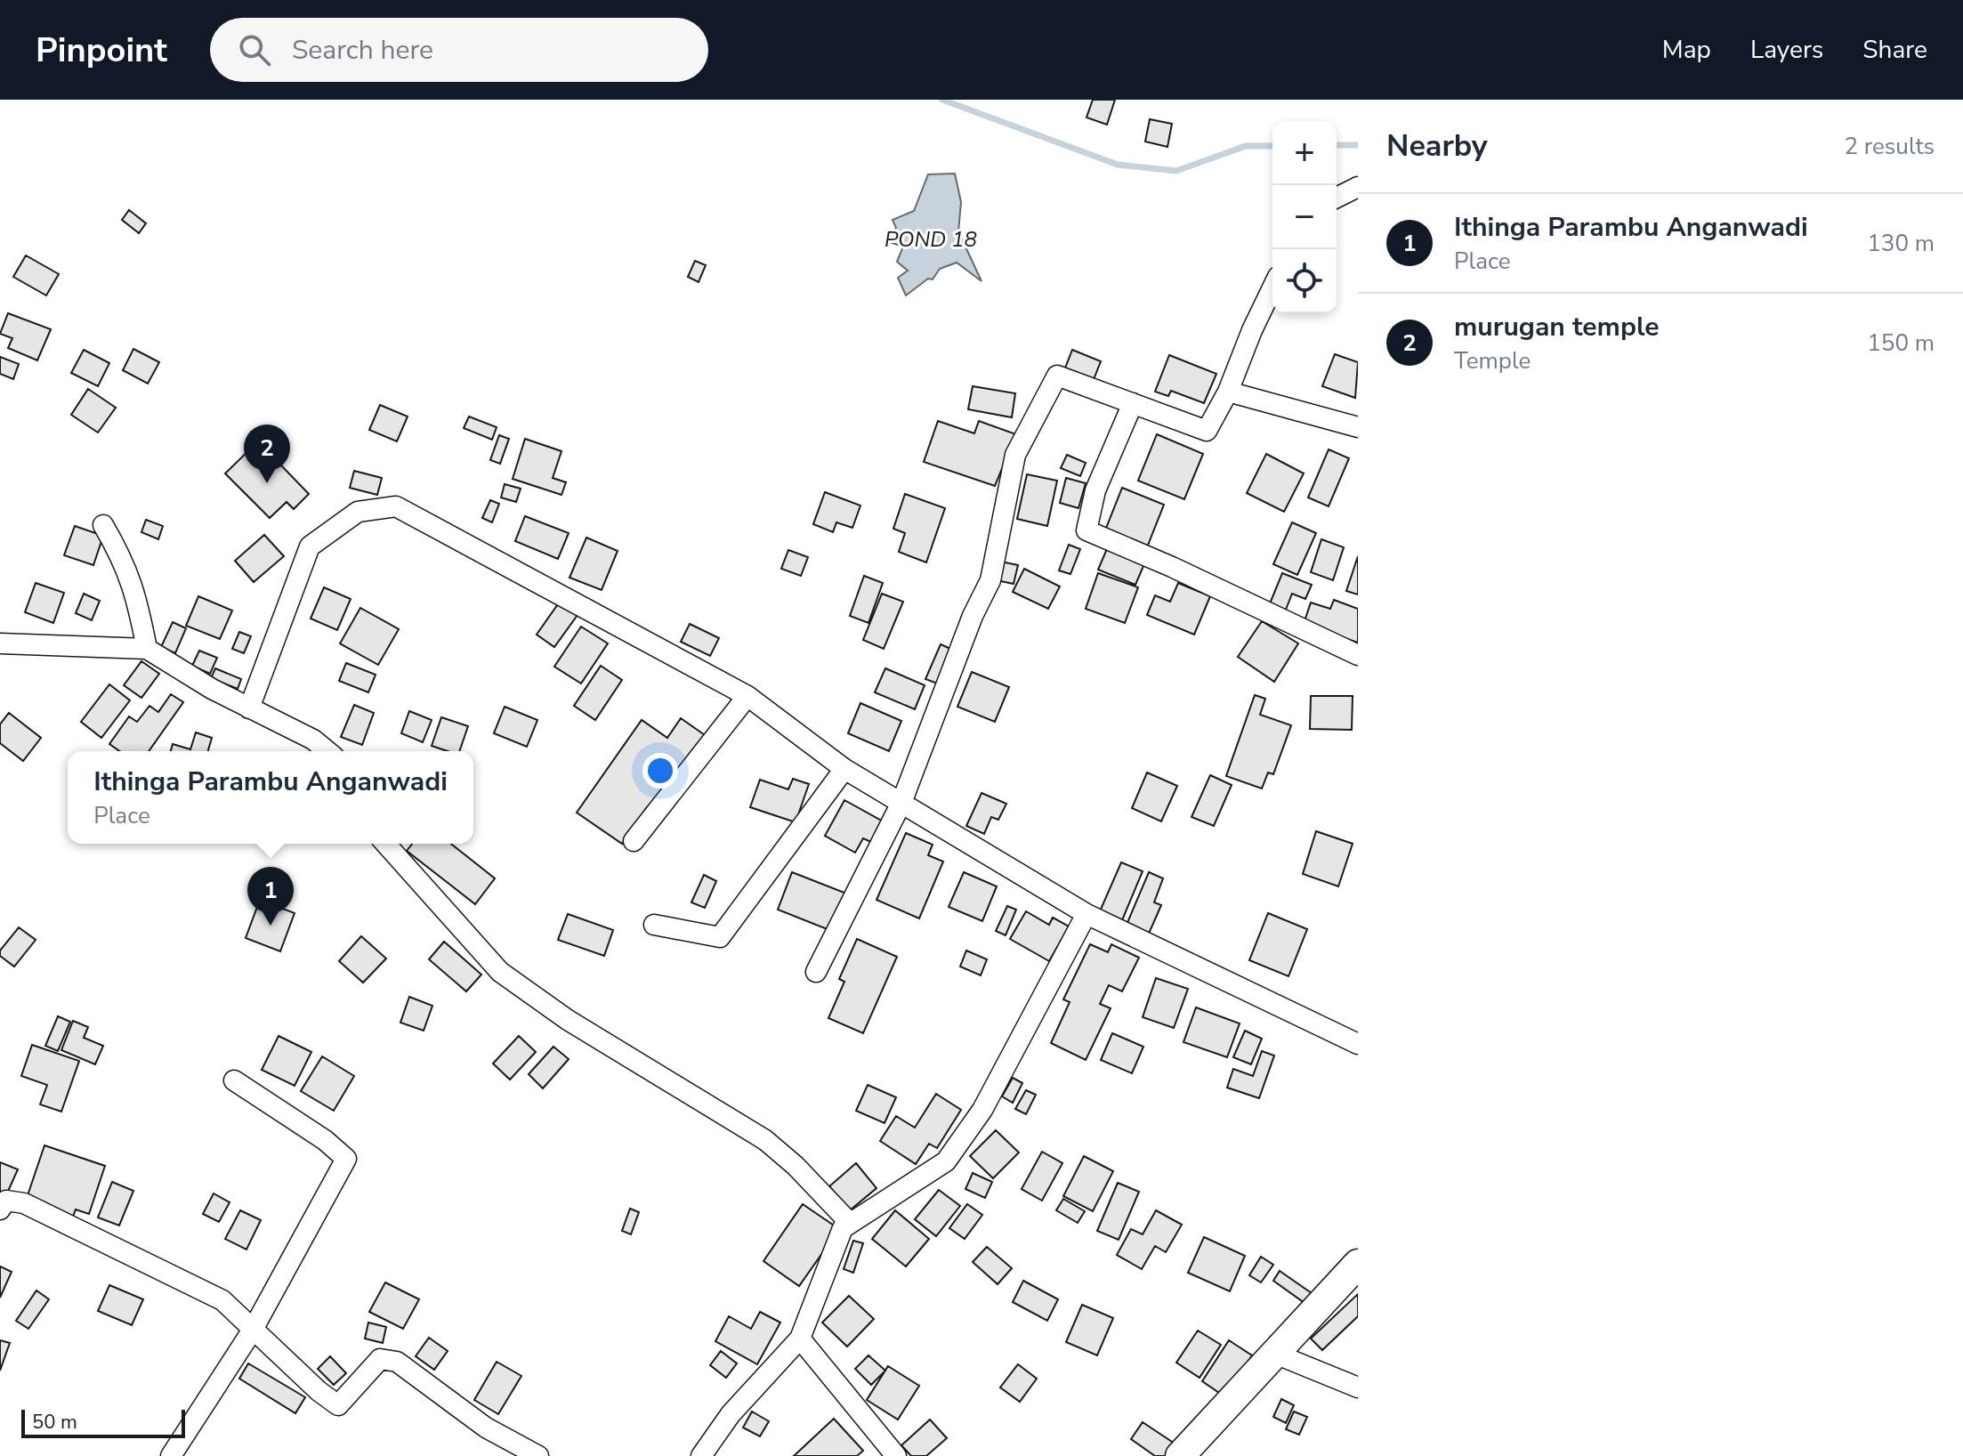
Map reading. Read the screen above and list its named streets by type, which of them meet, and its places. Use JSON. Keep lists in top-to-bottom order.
{
  "water": ["POND 18"],
  "scale_bar": "50 m",
  "page": {
    "header": "Pinpoint",
    "search": "Search here",
    "nav": ["Map", "Layers", "Share"],
    "heading": ["Nearby", "2 results"],
    "map_buttons": ["+", "−"],
    "list": [
      {
        "mark": "1",
        "name": "Ithinga Parambu Anganwadi",
        "note": "Place",
        "value": "130 m"
      },
      {
        "mark": "2",
        "name": "murugan temple",
        "note": "Temple",
        "value": "150 m"
      }
    ],
    "pins": ["2", "1"],
    "popup": ["Ithinga Parambu Anganwadi", "Place"],
    "scale": "50 m"
  }
}
